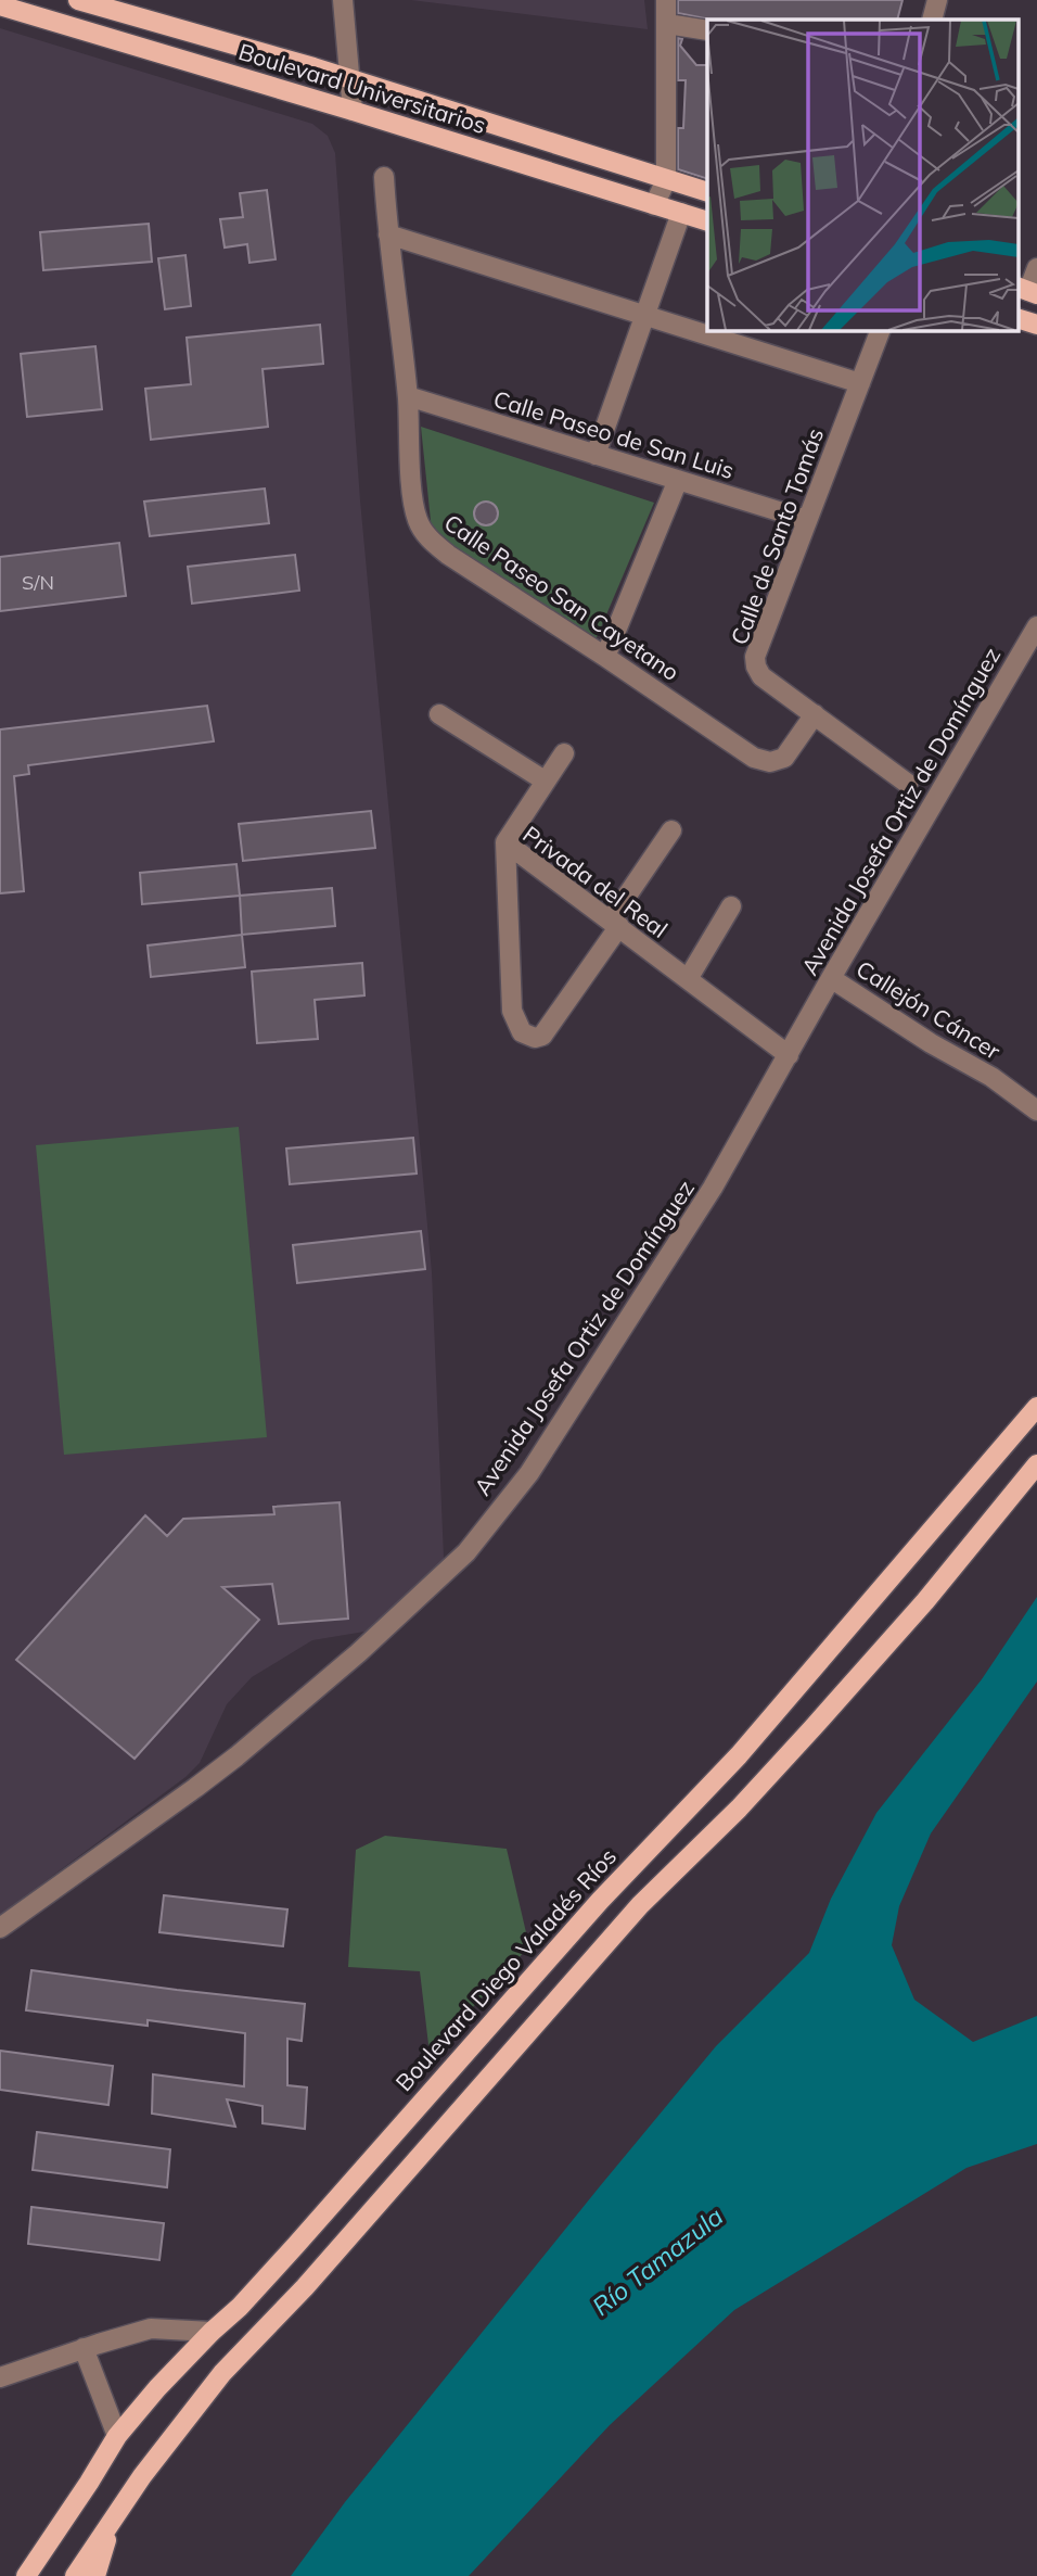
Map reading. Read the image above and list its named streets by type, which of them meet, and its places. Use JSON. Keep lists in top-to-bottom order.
{
  "streets": {
    "main road": ["Boulevard Universitarios", "Boulevard Diego Valadés Ríos"],
    "street": [
      "Calle Paseo de San Luis",
      "Calle de Santo Tomás",
      "Calle Paseo San Cayetano",
      "Avenida Josefa Ortiz de Domínguez",
      "Privada del Real",
      "Callejón Cáncer"
    ]
  },
  "crossings": [
    ["Calle Paseo de San Luis", "Calle de Santo Tomás"],
    ["Calle Paseo de San Luis", "Calle Paseo San Cayetano"],
    ["Calle de Santo Tomás", "Calle Paseo San Cayetano"],
    ["Avenida Josefa Ortiz de Domínguez", "Privada del Real"],
    ["Avenida Josefa Ortiz de Domínguez", "Callejón Cáncer"]
  ],
  "water": ["Río Tamazula"],
  "house_numbers": ["S/N"]
}
